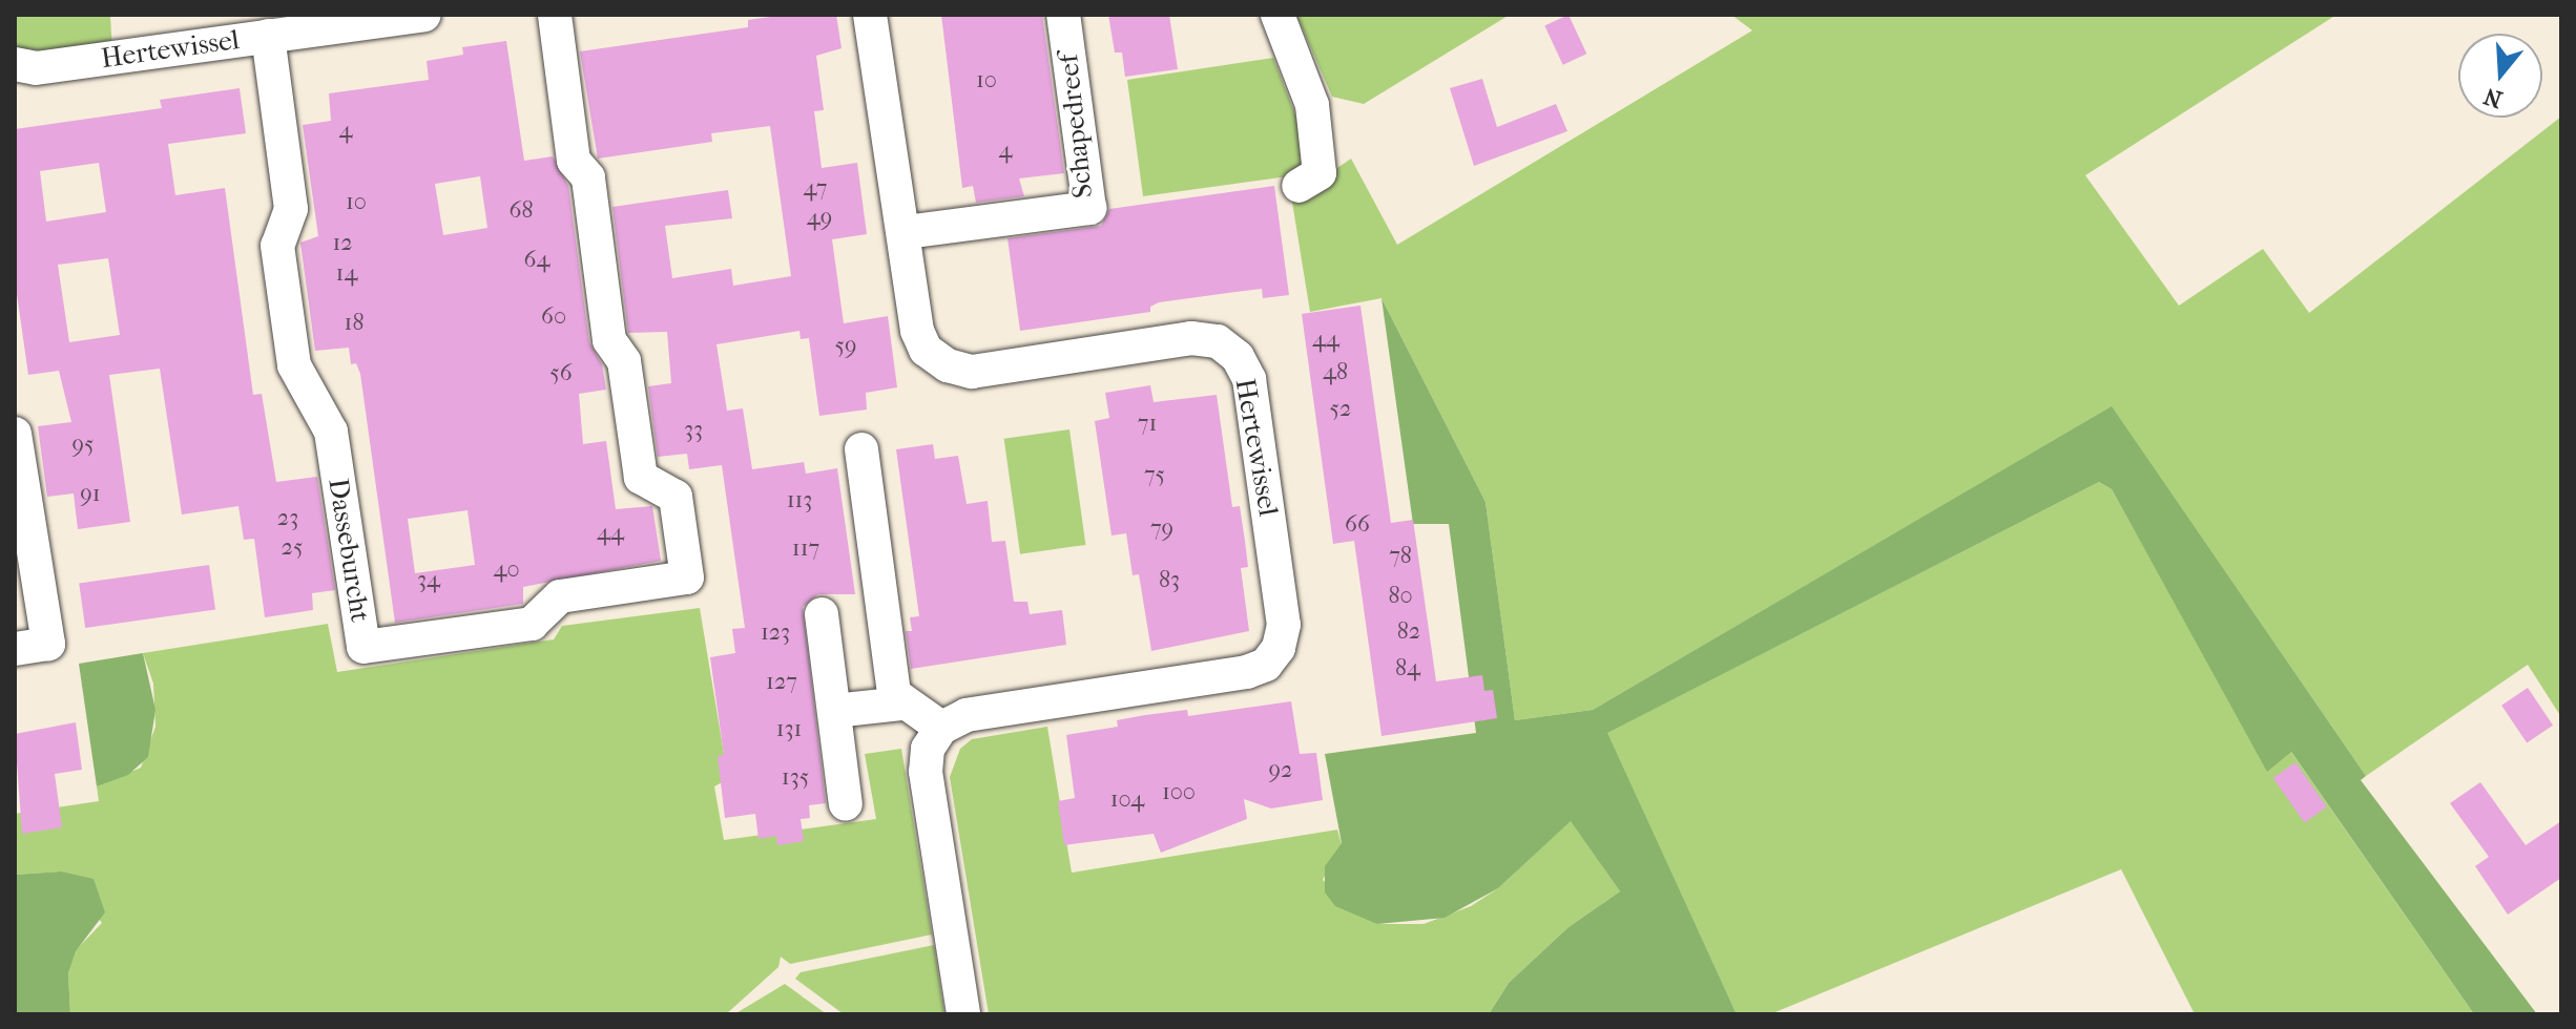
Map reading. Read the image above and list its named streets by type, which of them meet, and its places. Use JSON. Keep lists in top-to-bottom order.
{
  "streets": {
    "street": ["Hertewissel", "Schapedreef", "Dasseburcht"]
  },
  "crossings": [
    ["Hertewissel", "Schapedreef"],
    ["Hertewissel", "Dasseburcht"]
  ],
  "house_numbers": [
    "10",
    "4",
    "4",
    "47",
    "10",
    "68",
    "49",
    "12",
    "64",
    "14",
    "60",
    "18",
    "44",
    "59",
    "48",
    "56",
    "52",
    "71",
    "33",
    "95",
    "75",
    "91",
    "113",
    "23",
    "66",
    "79",
    "44",
    "25",
    "117",
    "78",
    "40",
    "34",
    "83",
    "80",
    "82",
    "123",
    "84",
    "127",
    "131",
    "92",
    "135",
    "100",
    "104"
  ],
  "north": "bottom"
}
